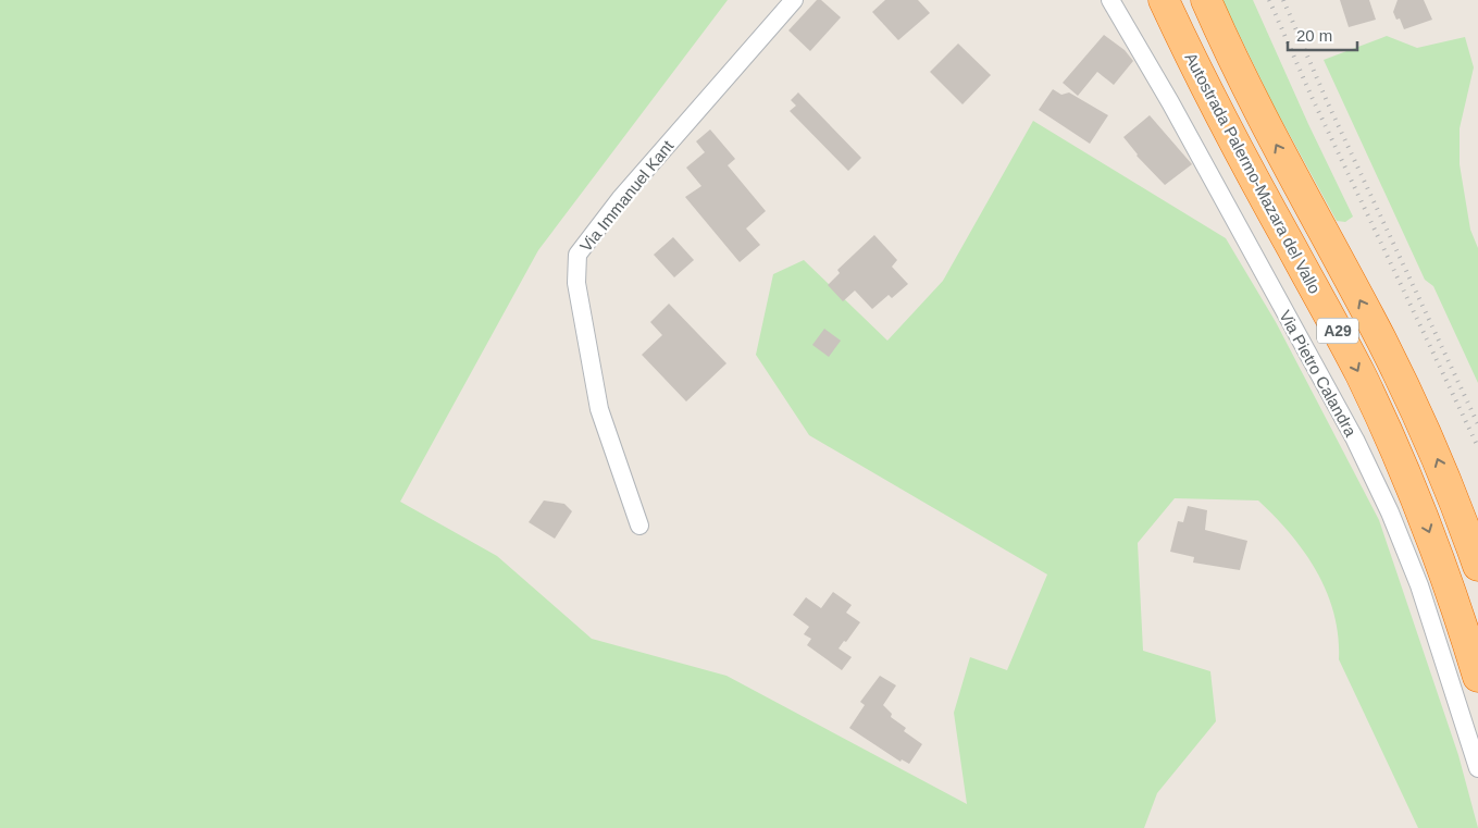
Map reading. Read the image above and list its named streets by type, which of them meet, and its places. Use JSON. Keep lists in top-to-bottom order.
{
  "streets": {
    "highway": ["Autostrada Palermo-Mazara del Vallo", "A29"],
    "street": ["Via Immanuel Kant", "Via Pietro Calandra"]
  },
  "scale_bar": "20 m"
}
